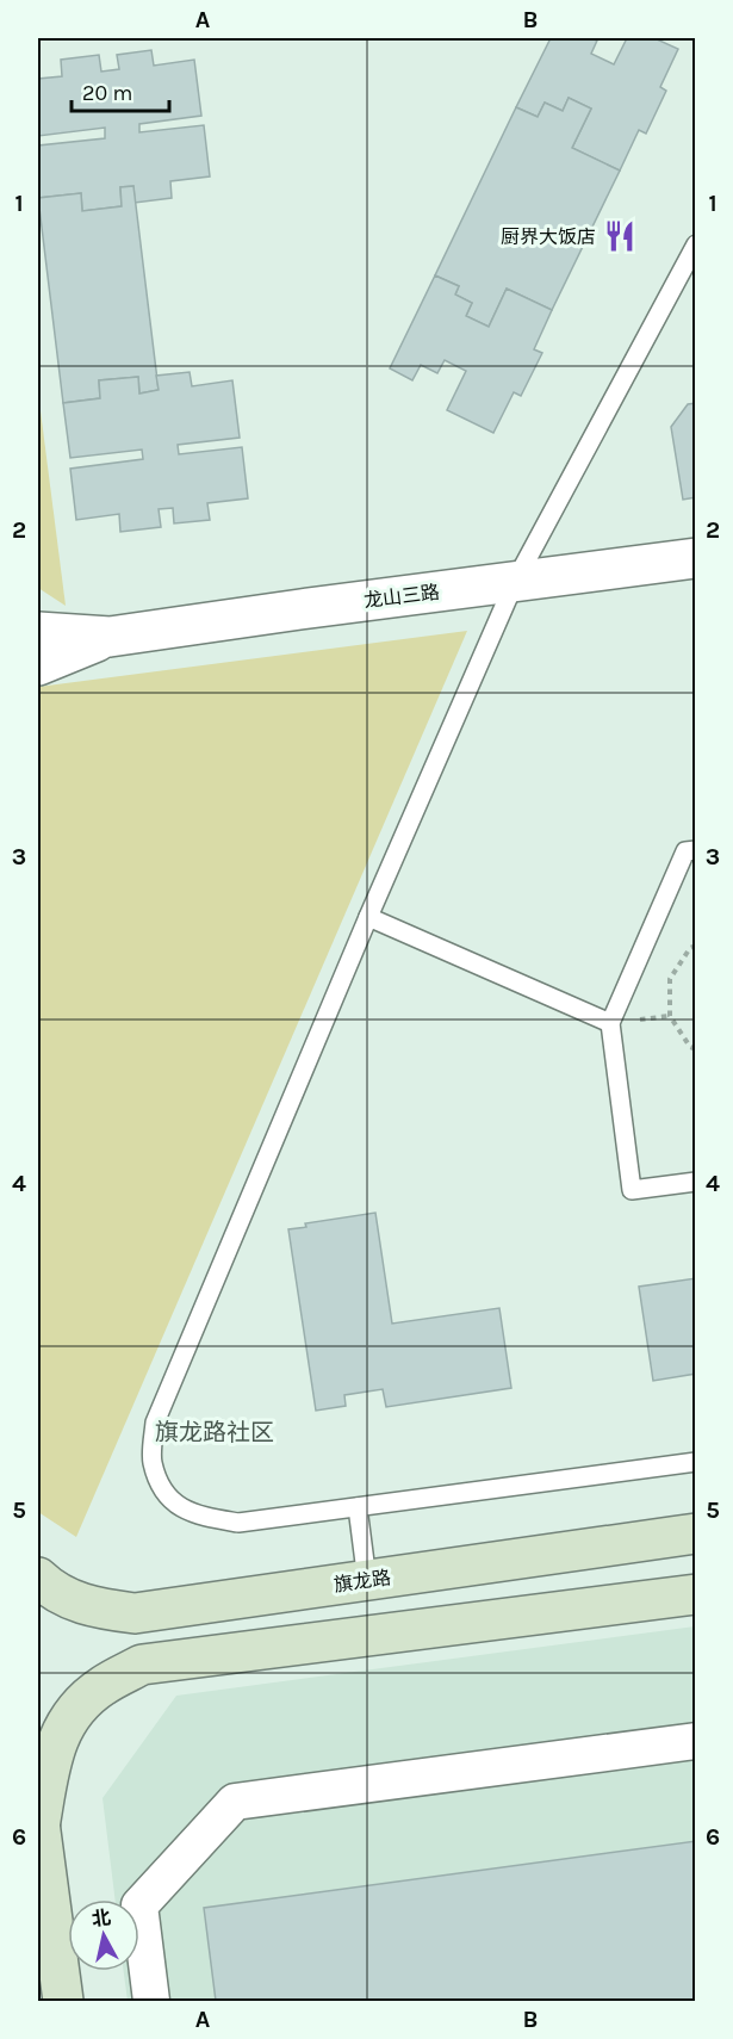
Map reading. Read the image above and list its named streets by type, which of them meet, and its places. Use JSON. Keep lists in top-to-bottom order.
{
  "streets": {
    "main road": ["旗龙路"],
    "street": ["龙山三路"]
  },
  "districts": ["旗龙路社区"],
  "places": {
    "restaurant": ["厨界大饭店"]
  },
  "scale_bar": "20 m",
  "north": "top",
  "grid": {
    "columns": ["A", "B"],
    "rows": [
      "1",
      "2",
      "3",
      "4",
      "5",
      "6"
    ]
  }
}
